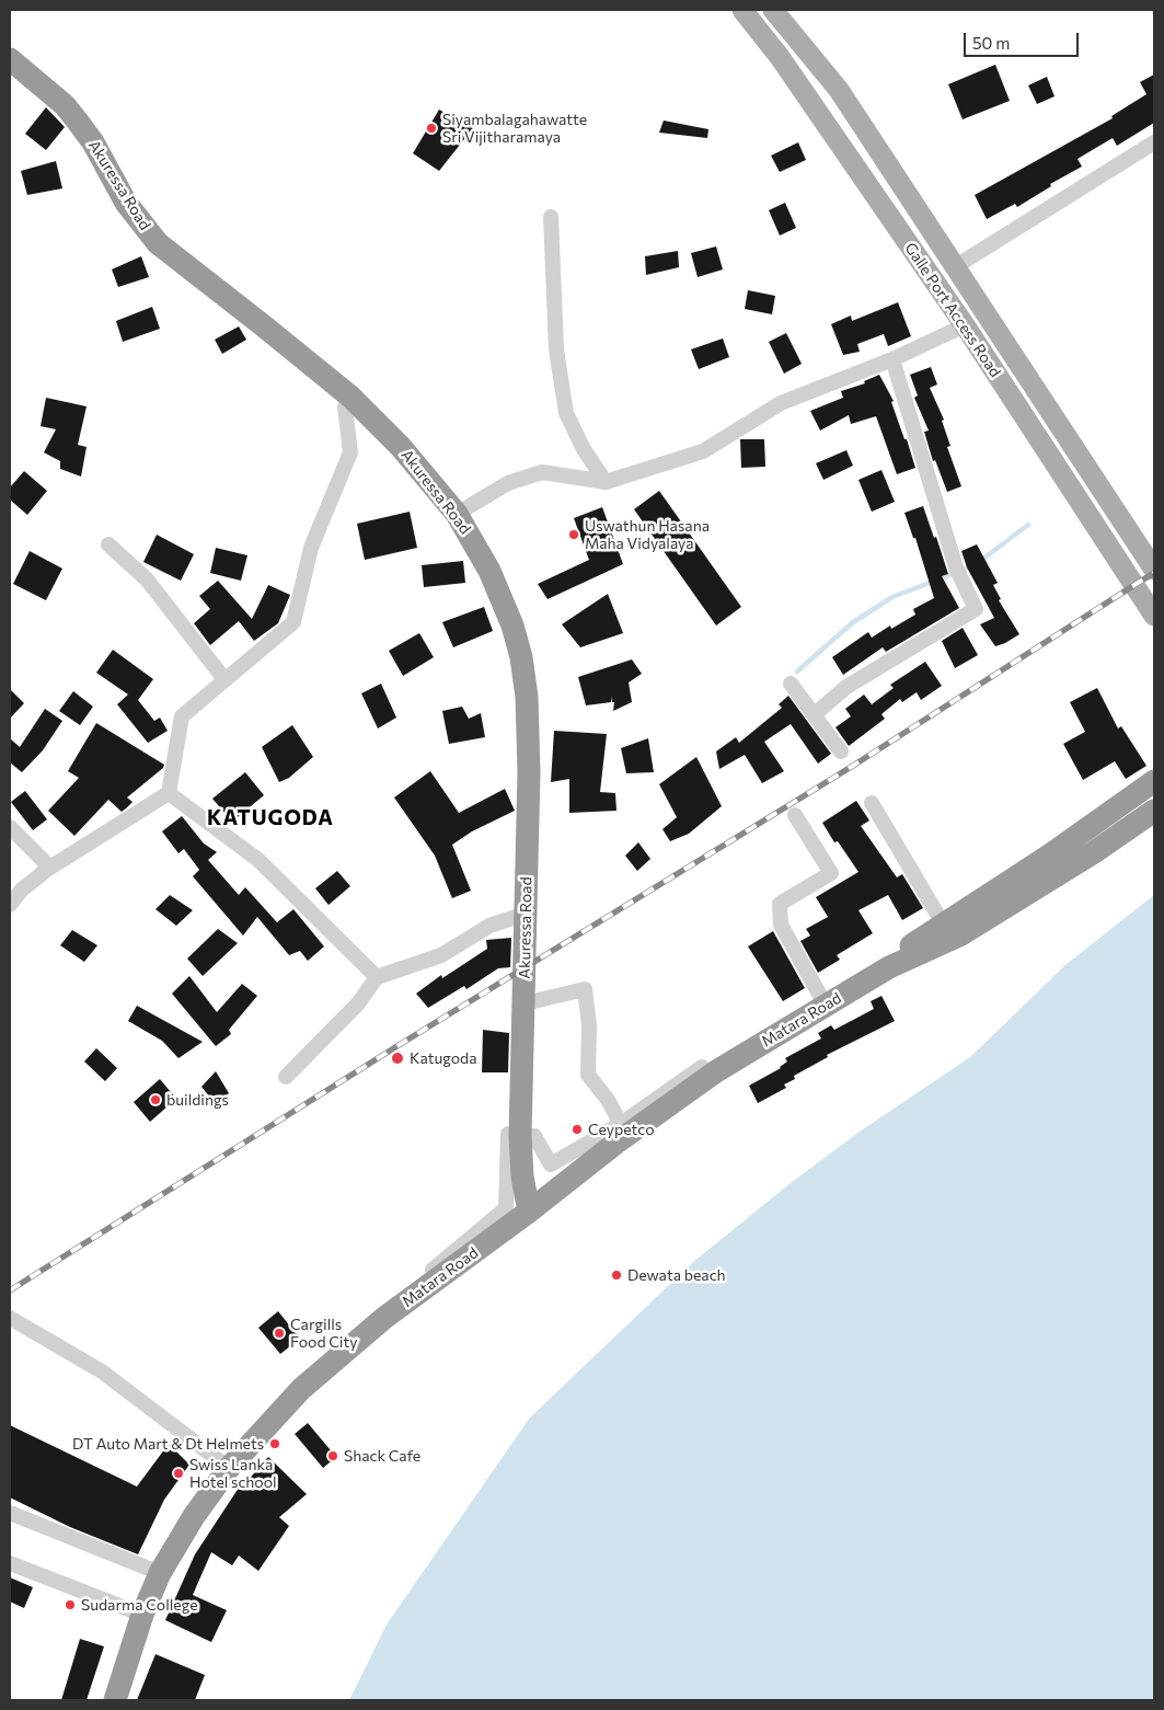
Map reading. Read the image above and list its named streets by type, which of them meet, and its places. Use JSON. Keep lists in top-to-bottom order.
{
  "streets": {
    "highway": ["Akuressa Road", "Matara Road"],
    "main road": ["Galle Port Access Road"]
  },
  "crossings": [
    ["Akuressa Road", "Matara Road"]
  ],
  "districts": ["KATUGODA"],
  "places": [
    "Siyambalagahawatte Sri Vijitharamaya",
    "Uswathun Hasana Maha Vidyalaya",
    "Katugoda",
    "buildings",
    "Ceypetco",
    "Dewata beach",
    "Cargills Food City",
    "DT Auto Mart & Dt Helmets",
    "Shack Cafe",
    "Swiss Lanka Hotel school",
    "Sudarma College"
  ],
  "scale_bar": "50 m"
}
